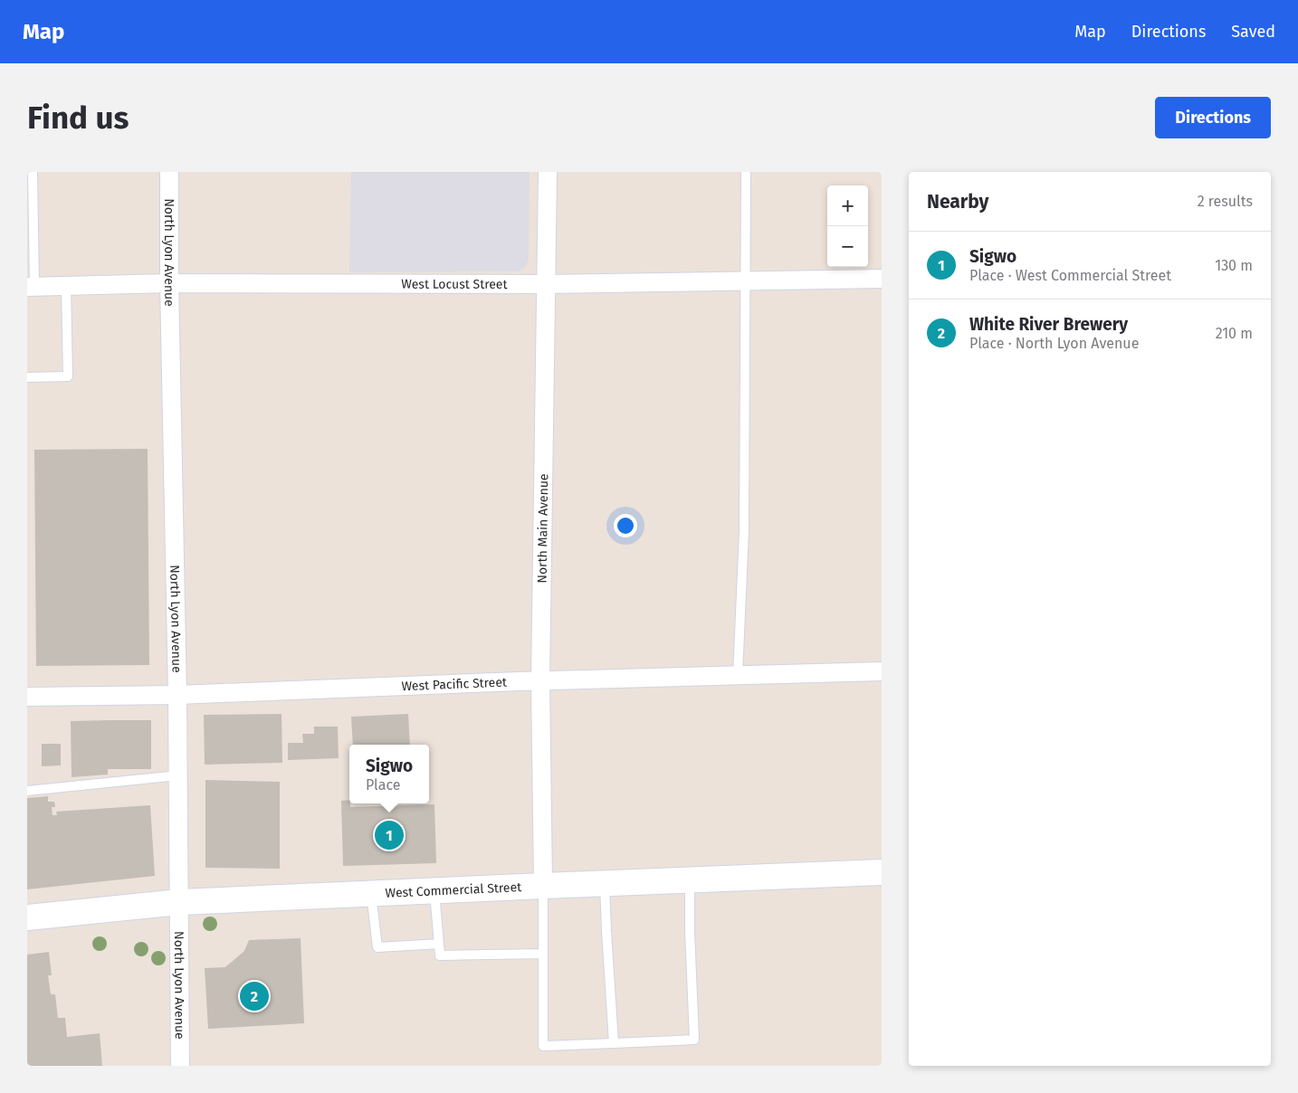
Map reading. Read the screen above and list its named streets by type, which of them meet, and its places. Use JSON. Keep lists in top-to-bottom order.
{
  "streets": {
    "street": [
      "North Lyon Avenue",
      "West Locust Street",
      "North Main Avenue",
      "West Pacific Street",
      "West Commercial Street"
    ]
  },
  "crossings": [
    ["North Lyon Avenue", "West Locust Street"],
    ["North Lyon Avenue", "West Pacific Street"],
    ["North Lyon Avenue", "West Commercial Street"],
    ["West Locust Street", "North Main Avenue"],
    ["North Main Avenue", "West Pacific Street"],
    ["North Main Avenue", "West Commercial Street"]
  ],
  "page": {
    "header": "Map",
    "nav": ["Map", "Directions", "Saved"],
    "buttons": "Directions",
    "title": "Find us",
    "heading": ["Nearby", "2 results"],
    "map_buttons": ["+", "−"],
    "list": [
      {
        "mark": "1",
        "name": "Sigwo",
        "note": "Place · West Commercial Street",
        "value": "130 m"
      },
      {
        "mark": "2",
        "name": "White River Brewery",
        "note": "Place · North Lyon Avenue",
        "value": "210 m"
      }
    ],
    "popup": ["Sigwo", "Place"],
    "pins": ["1", "2"]
  }
}
